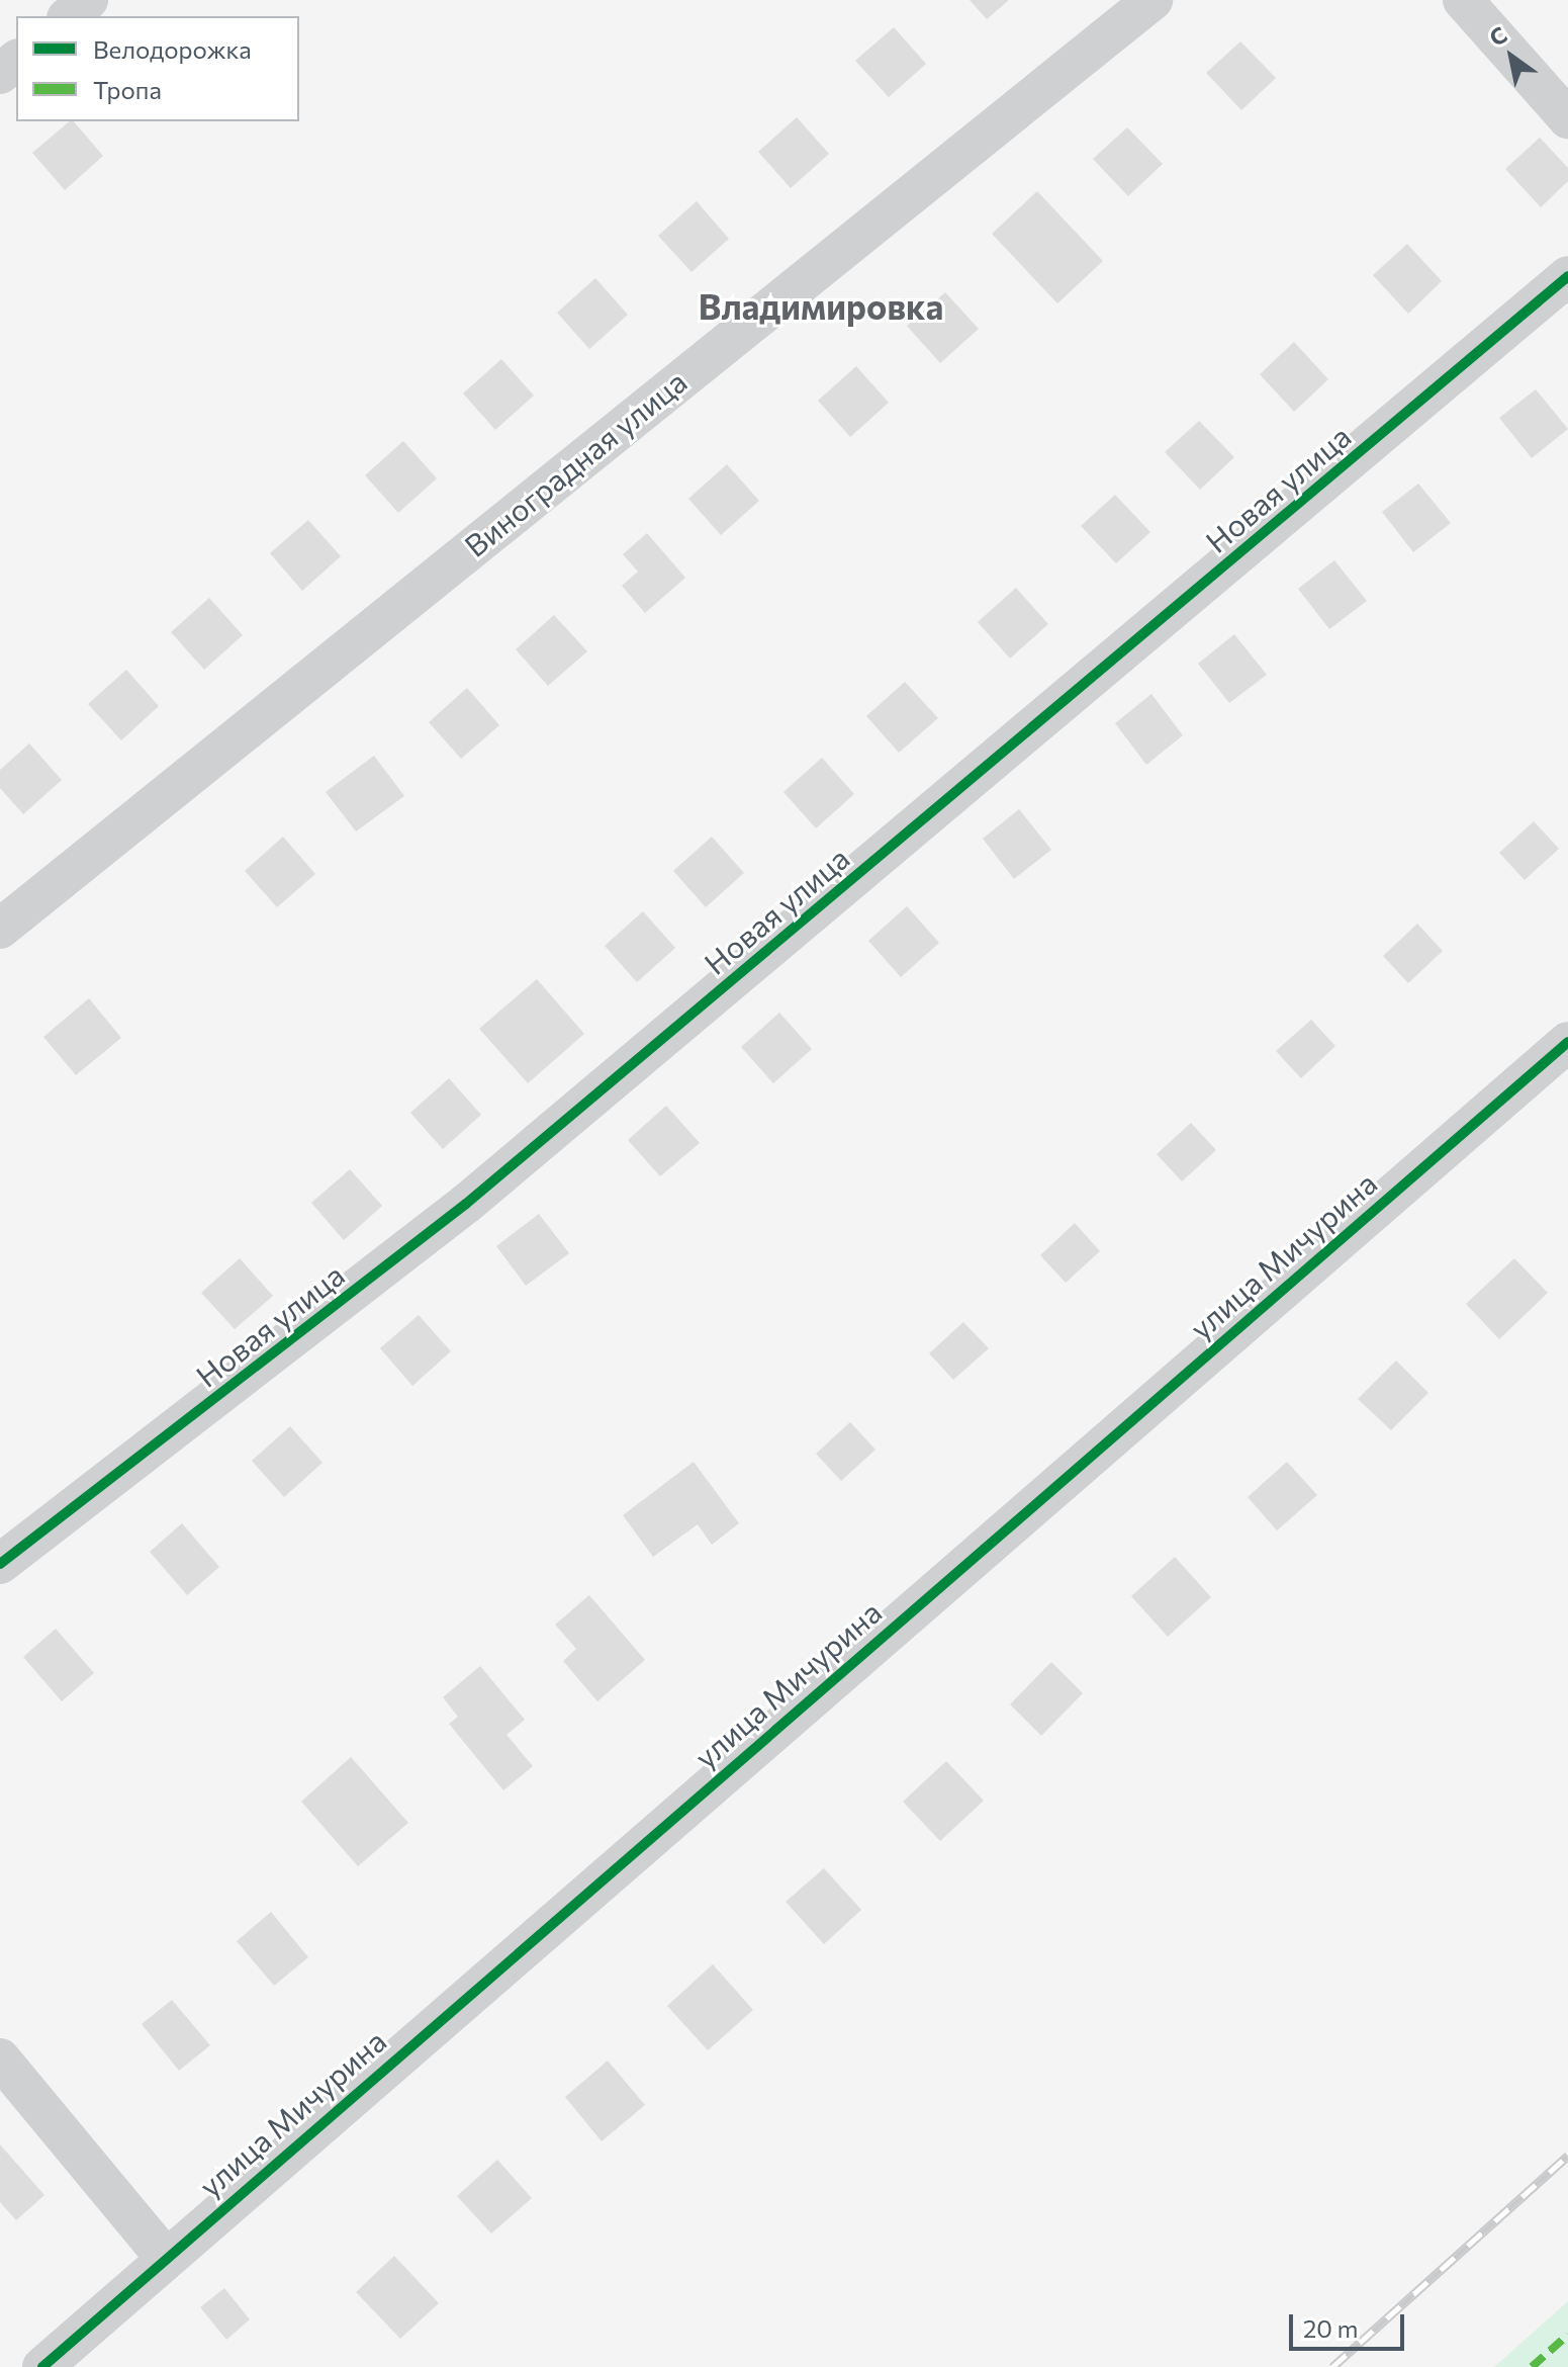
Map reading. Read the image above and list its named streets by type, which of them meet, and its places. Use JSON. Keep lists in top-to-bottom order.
{
  "streets": {
    "street": ["Виноградная улица", "Новая улица", "улица Мичурина"]
  },
  "districts": ["Владимировка"],
  "legend": ["Велодорожка", "Тропа"],
  "scale_bar": "20 m",
  "north": "top left"
}
